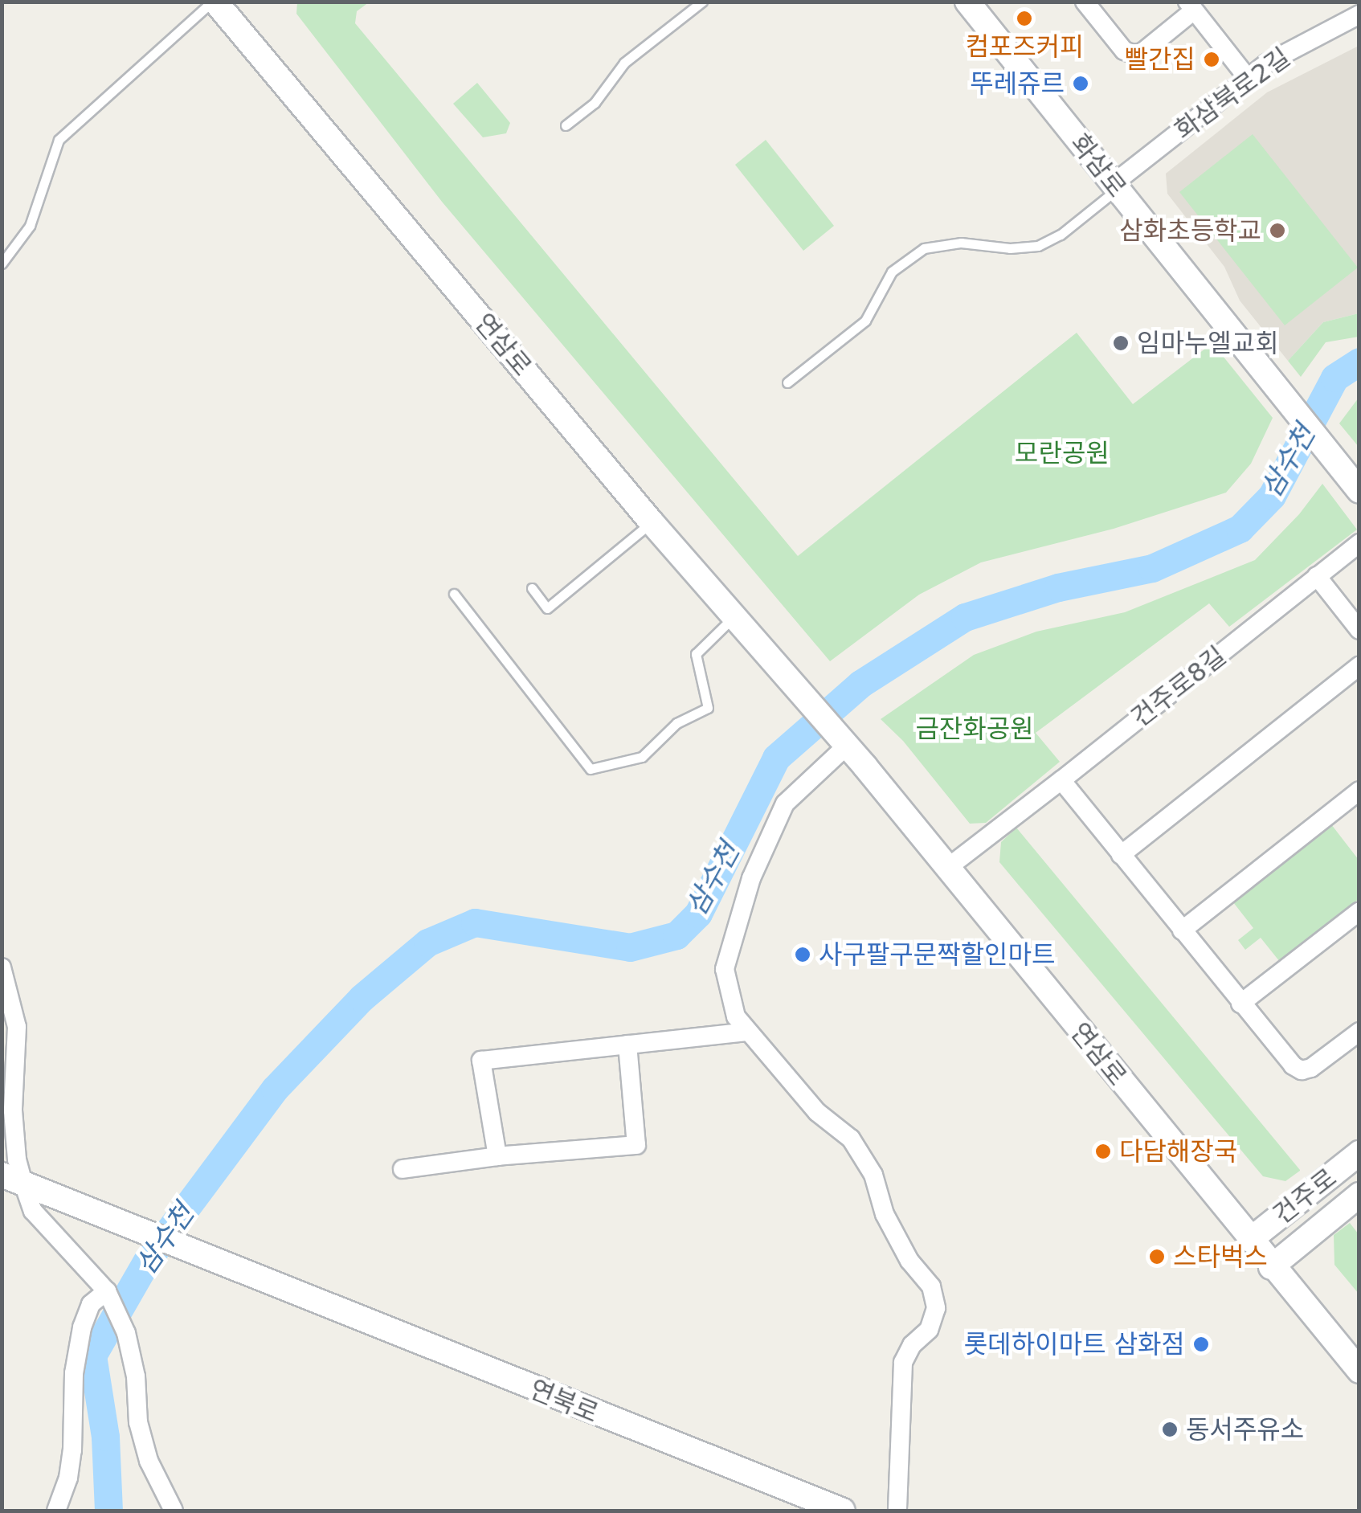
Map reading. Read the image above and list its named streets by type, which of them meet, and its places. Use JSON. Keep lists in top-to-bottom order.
{
  "streets": {
    "main road": [
      "화삼로",
      "연삼로",
      "건주로",
      "연북로"
    ],
    "street": ["화삼북로2길", "건주로8길"]
  },
  "crossings": [
    ["화삼북로2길", "화삼로"],
    ["연삼로", "건주로8길"],
    ["연삼로", "건주로"]
  ],
  "water": ["삼수천"],
  "parks": ["모란공원", "금잔화공원"],
  "places": [
    "컴포즈커피",
    "빨간집",
    "뚜레쥬르",
    "삼화초등학교",
    "임마누엘교회",
    "사구팔구문짝할인마트",
    "다담해장국",
    "스타벅스",
    "롯데하이마트 삼화점",
    "동서주유소"
  ]
}
